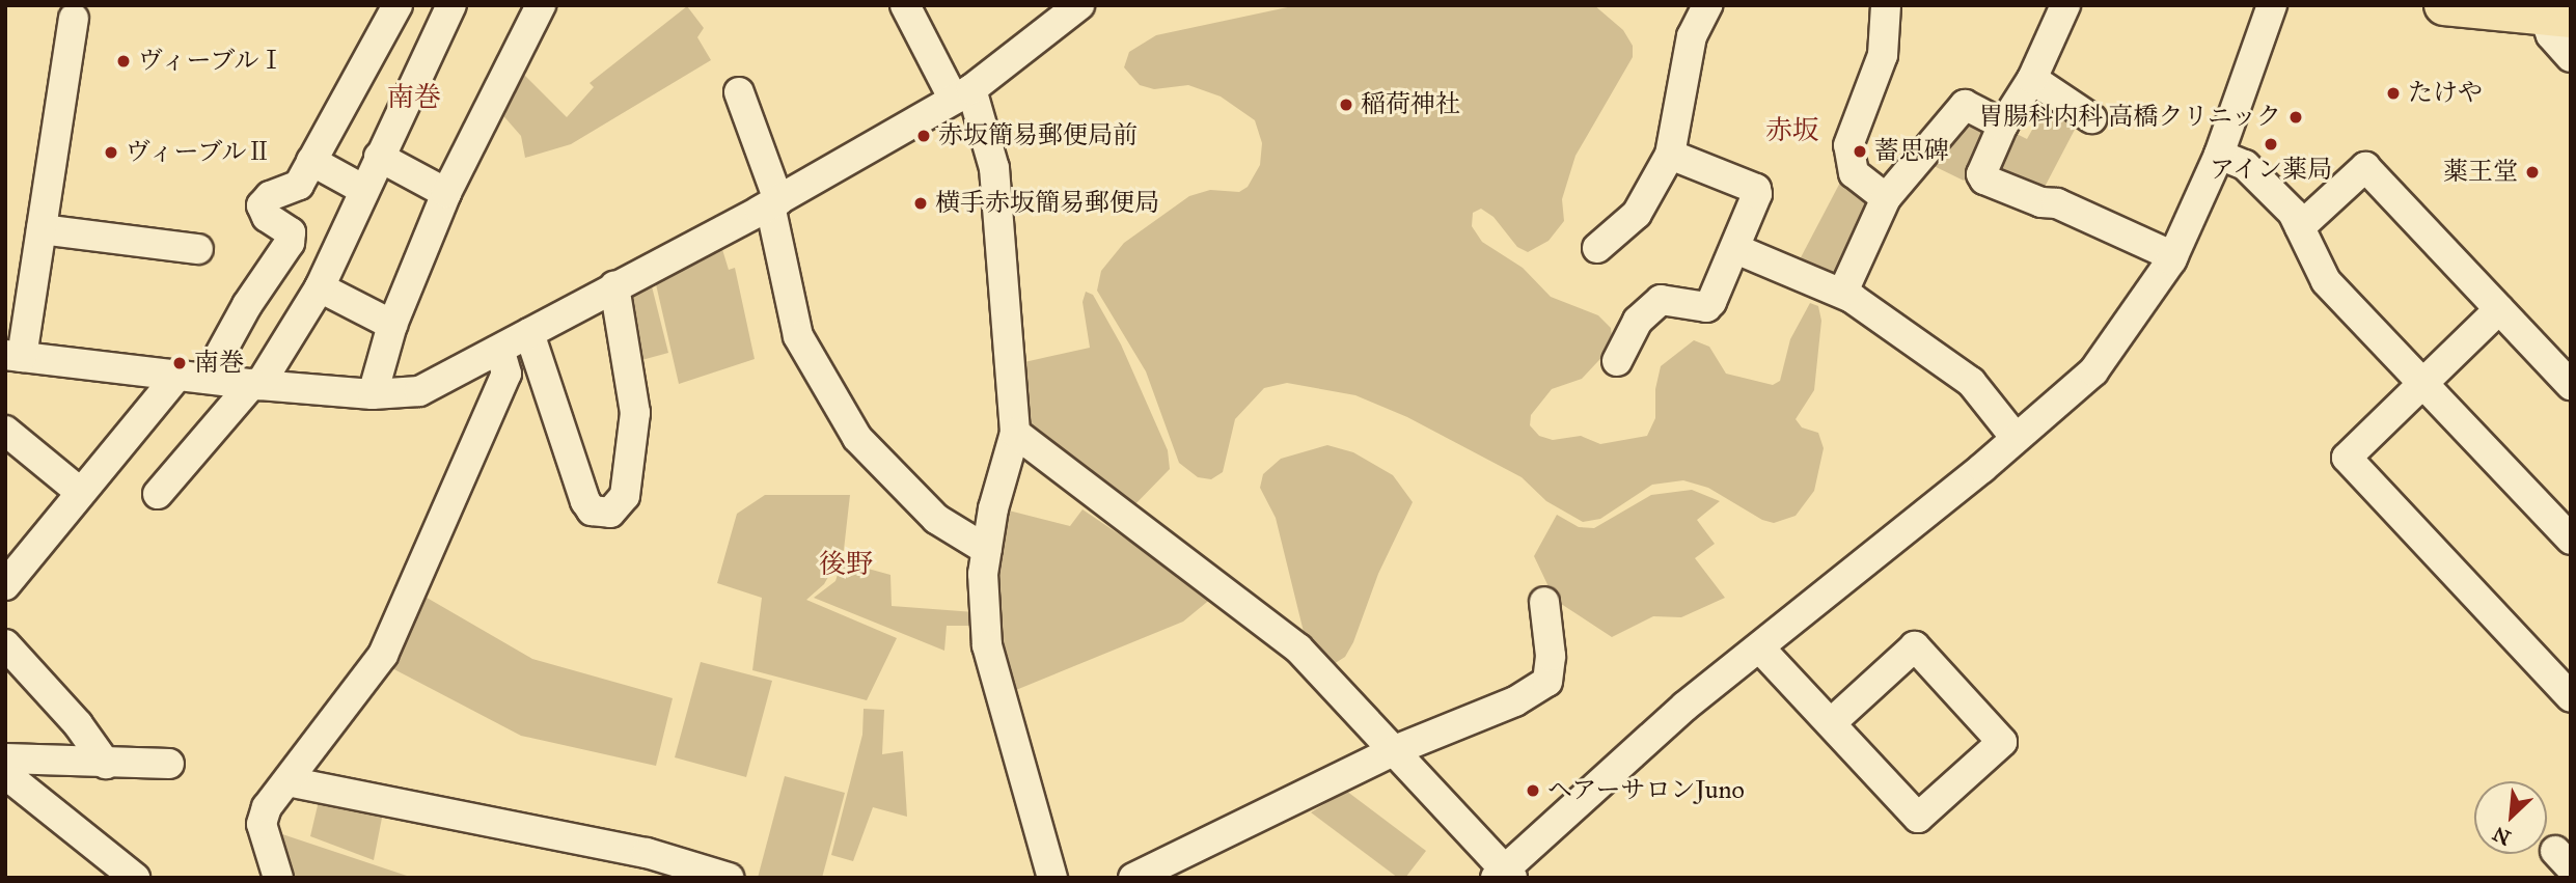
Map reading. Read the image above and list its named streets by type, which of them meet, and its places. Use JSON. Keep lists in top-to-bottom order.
{
  "districts": ["南巻", "赤坂", "後野"],
  "places": [
    "ヴィーブルⅠ",
    "たけや",
    "稲荷神社",
    "胃腸科内科 高橋クリニック",
    "赤坂簡易郵便局前",
    "アイン薬局",
    "蓄思碑",
    "ヴィーブルⅡ",
    "薬王堂",
    "横手赤坂簡易郵便局",
    "南巻",
    "ヘアーサロンJuno"
  ],
  "north": "bottom left"
}
